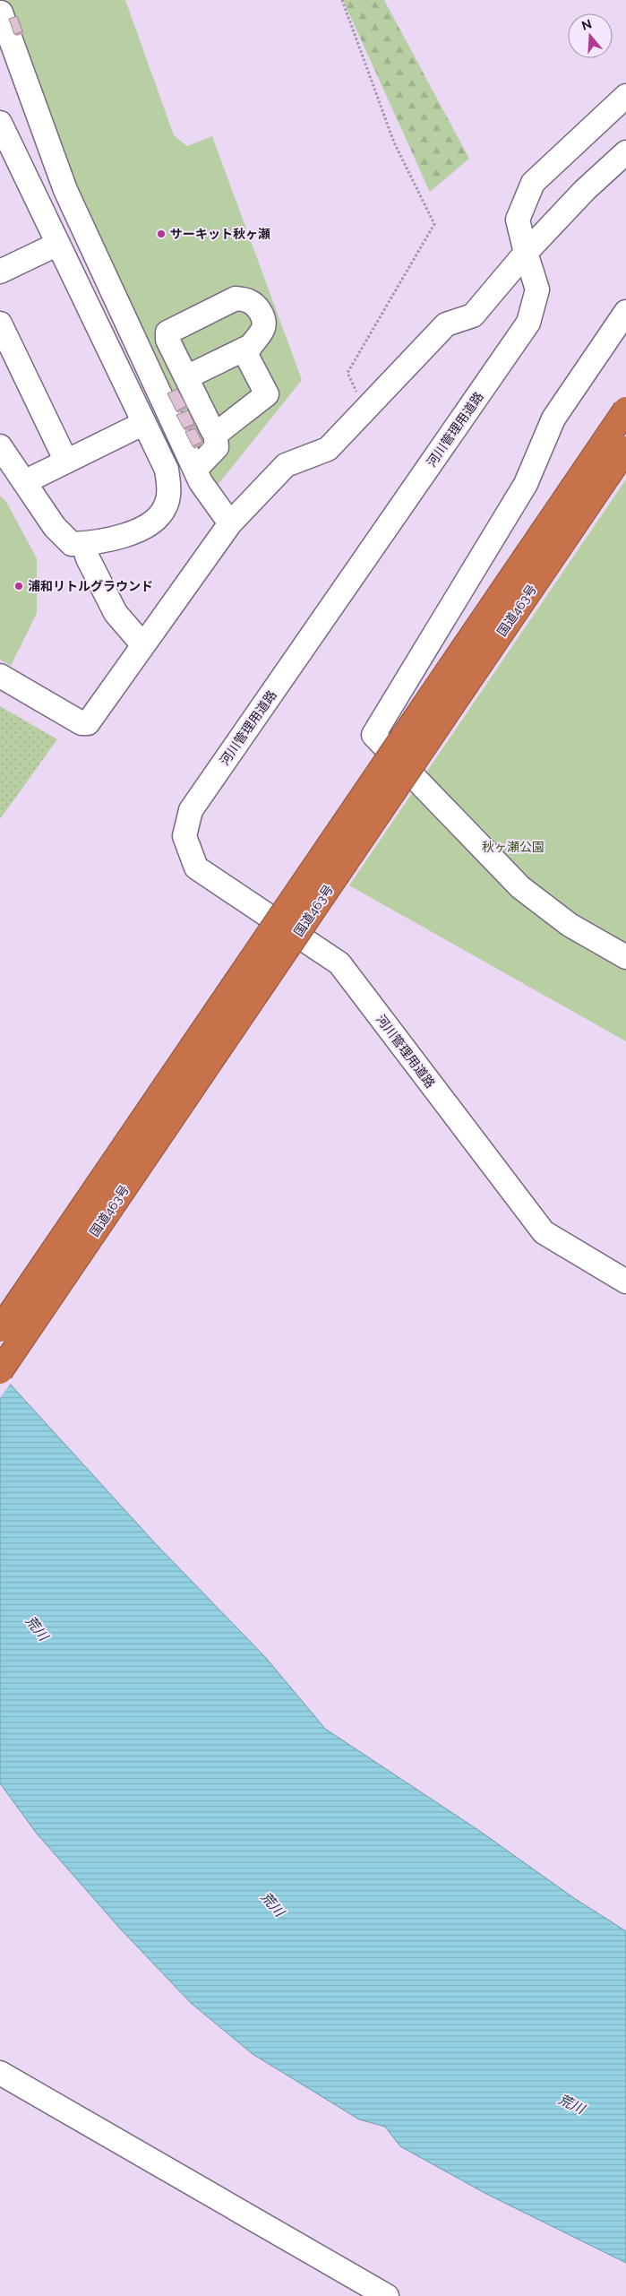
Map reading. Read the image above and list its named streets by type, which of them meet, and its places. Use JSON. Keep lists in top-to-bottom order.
{
  "streets": {
    "highway": ["国道463号"],
    "street": ["河川管理用道路"]
  },
  "water": ["荒川"],
  "parks": ["秋ヶ瀬公園"],
  "places": ["サーキット秋ヶ瀬", "浦和リトルグラウンド"],
  "north": "top"
}
